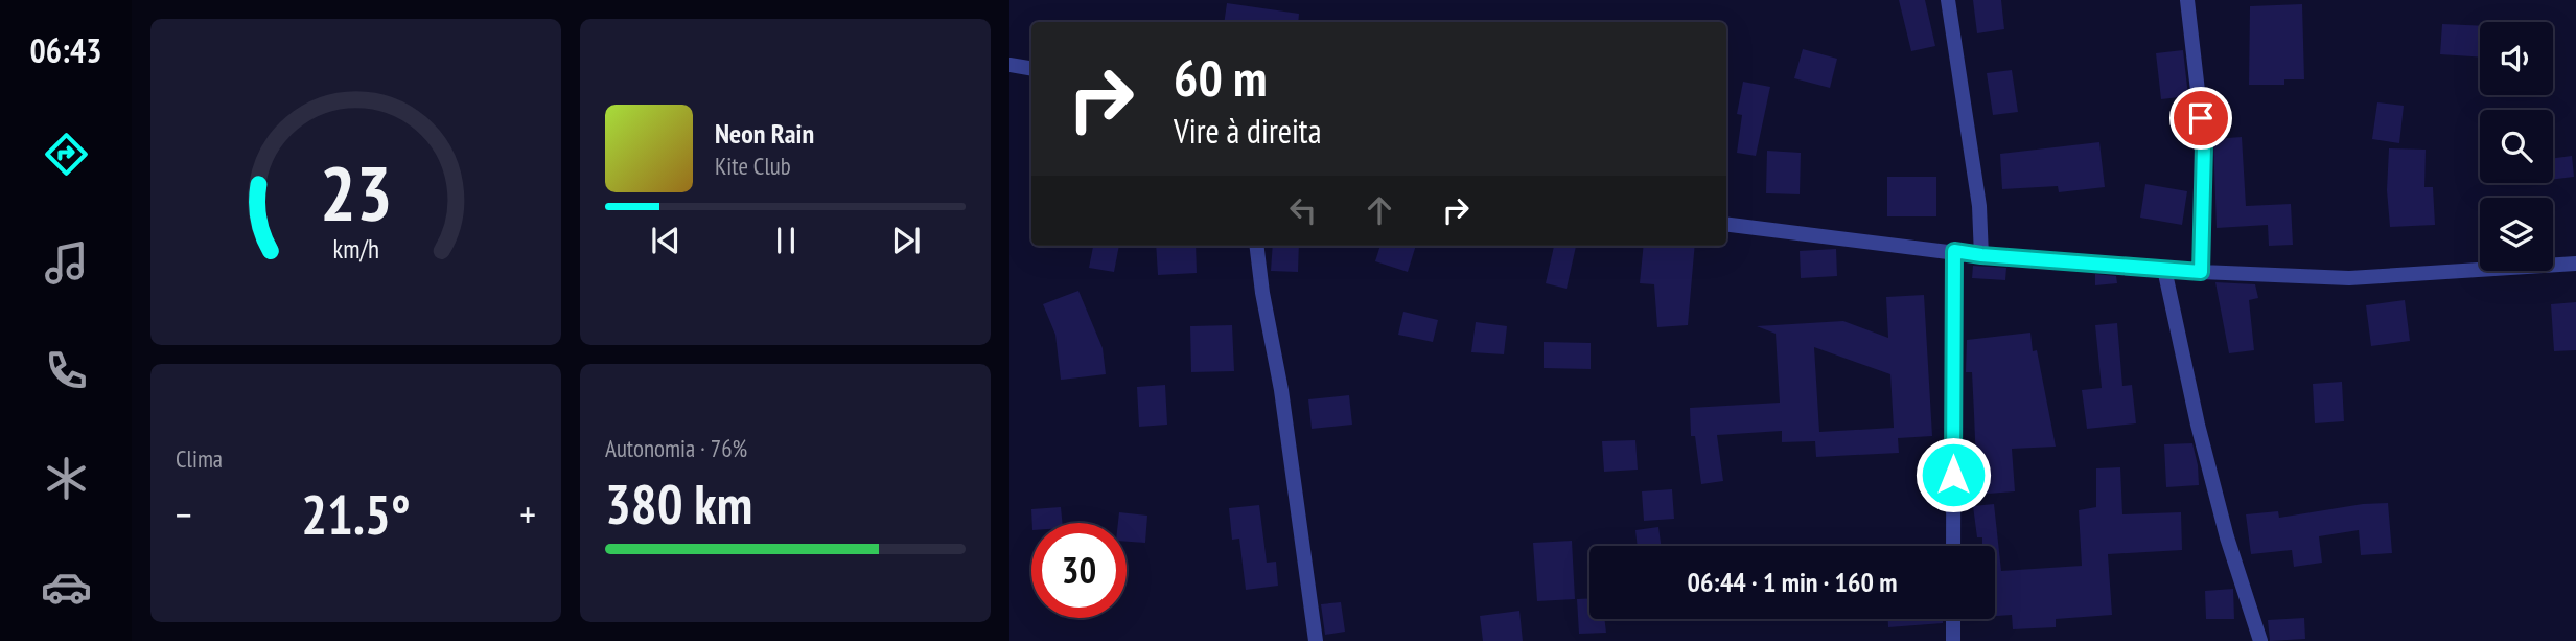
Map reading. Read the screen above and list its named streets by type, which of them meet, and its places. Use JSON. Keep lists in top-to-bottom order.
{
  "page": {
    "tabs": "06:43",
    "turn": ["60 m", "Vire à direita"],
    "song": ["Neon Rain", "Kite Club"],
    "tile": [
      "Clima",
      ["Autonomia · 76%", "380 km"]
    ],
    "heat": ["−", "21.5°", "+"],
    "limit": "30",
    "trip": "06:44 · 1 min · 160 m",
    "gauge": ["23", "km/h"]
  }
}
